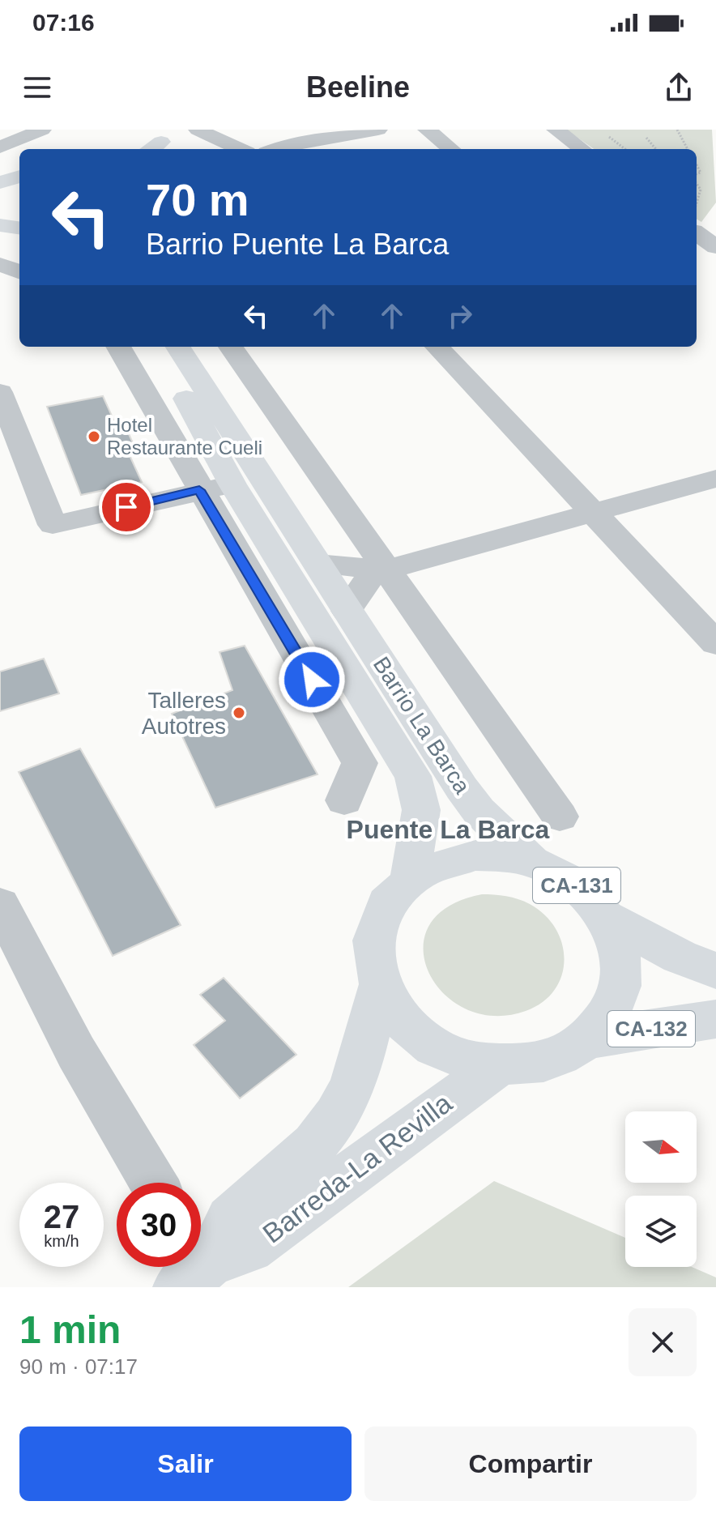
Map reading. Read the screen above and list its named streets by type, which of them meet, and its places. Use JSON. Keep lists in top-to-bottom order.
{
  "streets": {
    "main road": [
      "Barrio La Barca",
      "CA-131",
      "CA-132",
      "Barreda-La Revilla"
    ]
  },
  "crossings": [
    ["Barrio La Barca", "CA-131"],
    ["Barrio La Barca", "CA-132"],
    ["Barrio La Barca", "Barreda-La Revilla"],
    ["CA-131", "CA-132"],
    ["CA-131", "Barreda-La Revilla"],
    ["CA-132", "Barreda-La Revilla"]
  ],
  "districts": ["Puente La Barca"],
  "places": ["Hotel Restaurante Cueli", "Talleres Autotres"],
  "north": "right",
  "page": {
    "status": "07:16",
    "header": "Beeline",
    "turn": ["70 m", "Barrio Puente La Barca"],
    "speed": "27 km/h",
    "limit": "30",
    "heading": ["1 min", "90 m · 07:17"],
    "buttons": ["Salir", "Compartir"]
  }
}
